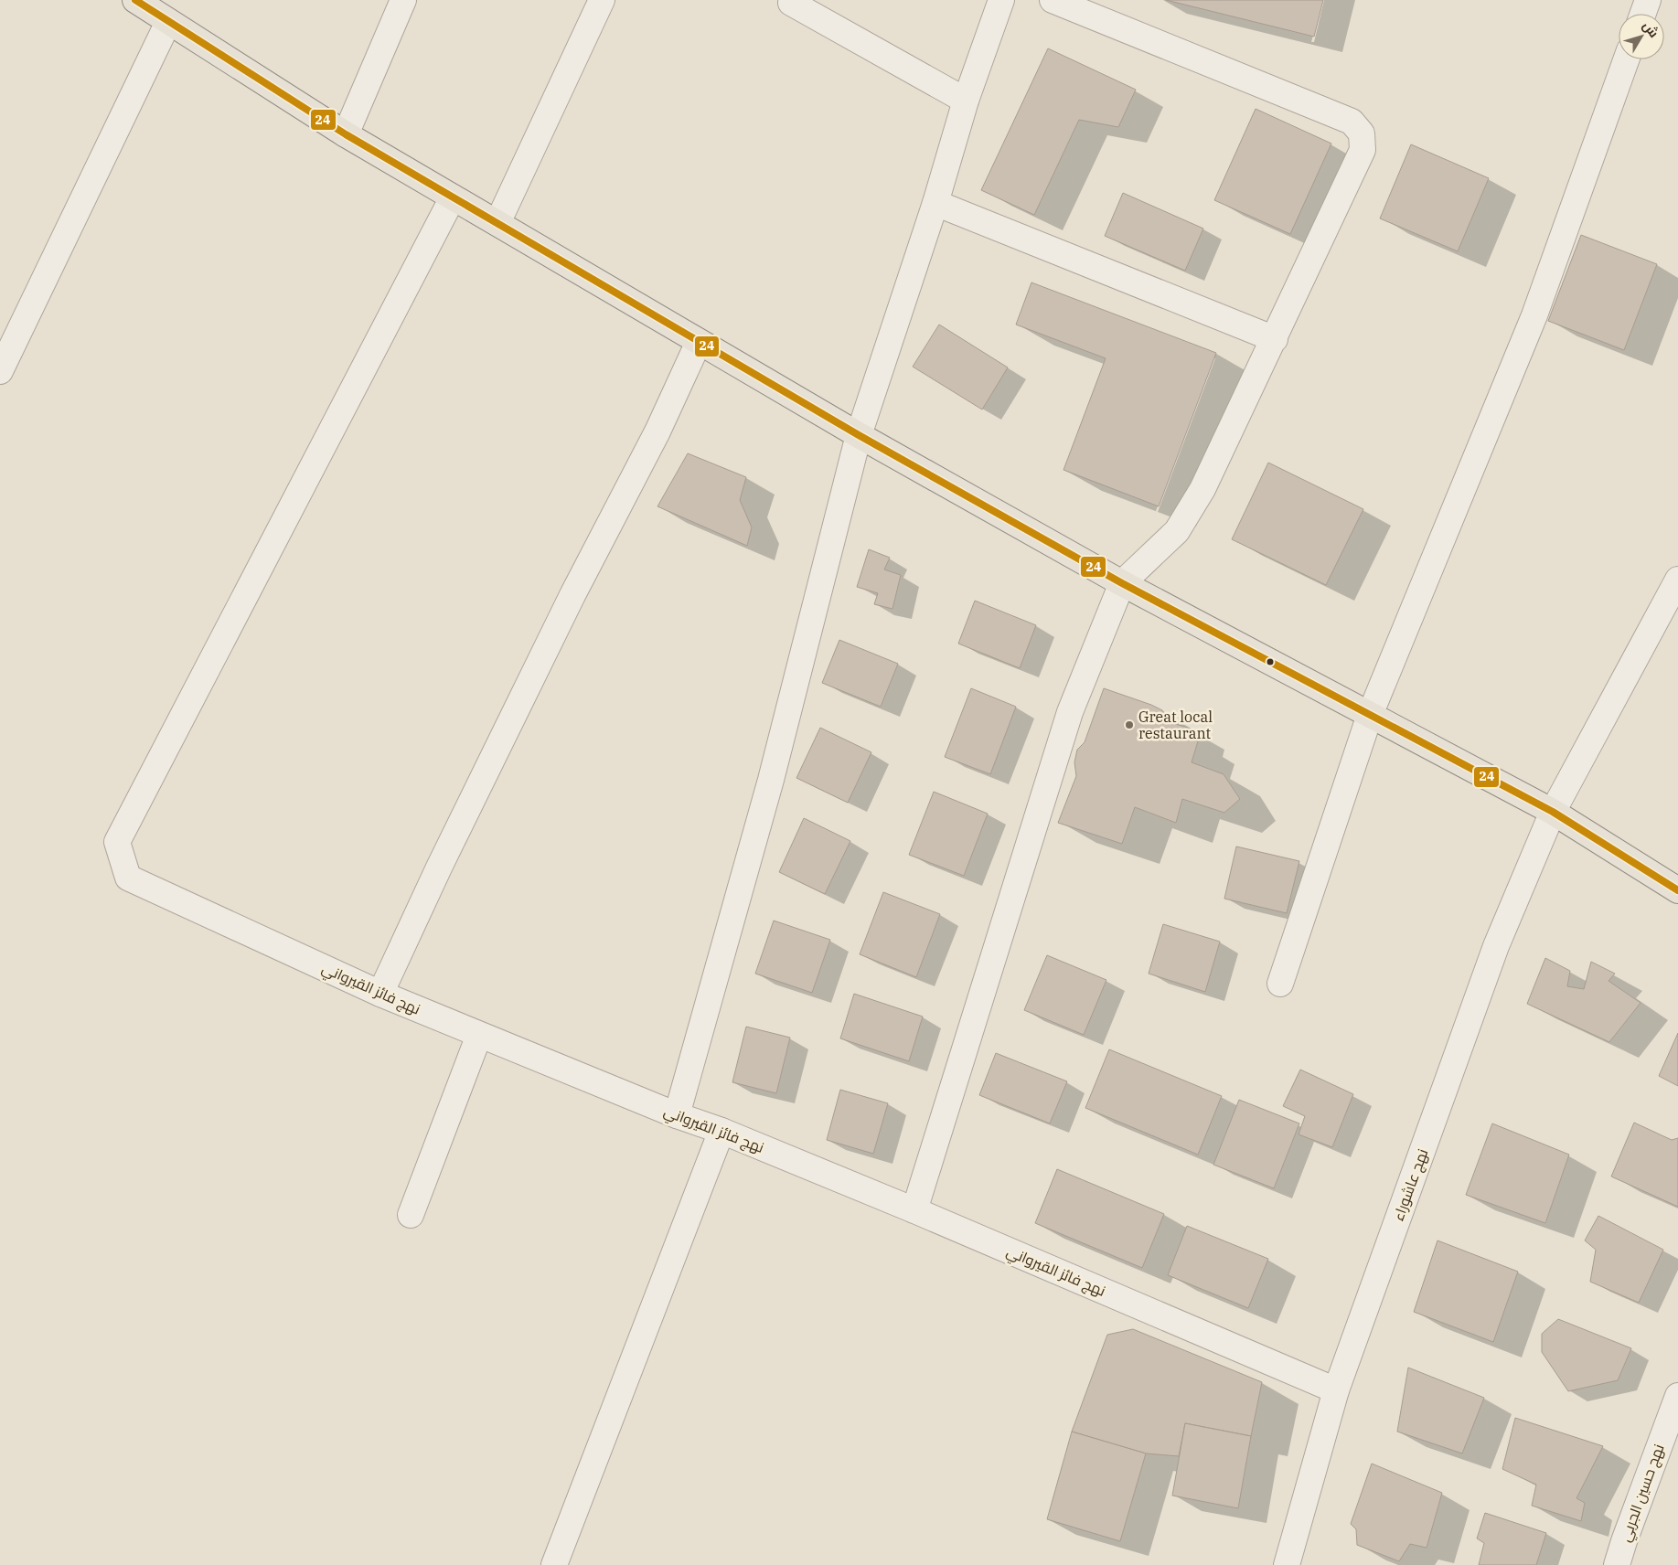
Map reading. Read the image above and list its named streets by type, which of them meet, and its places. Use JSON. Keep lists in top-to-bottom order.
{
  "streets": {
    "street": ["نهج فائز القيرواني", "نهج عاشوراء", "نهج حسين الجربي"]
  },
  "crossings": [
    ["نهج فائز القيرواني", "نهج عاشوراء"]
  ],
  "places": ["Great local restaurant"],
  "lines": ["transit line 24"],
  "north": "top right"
}
